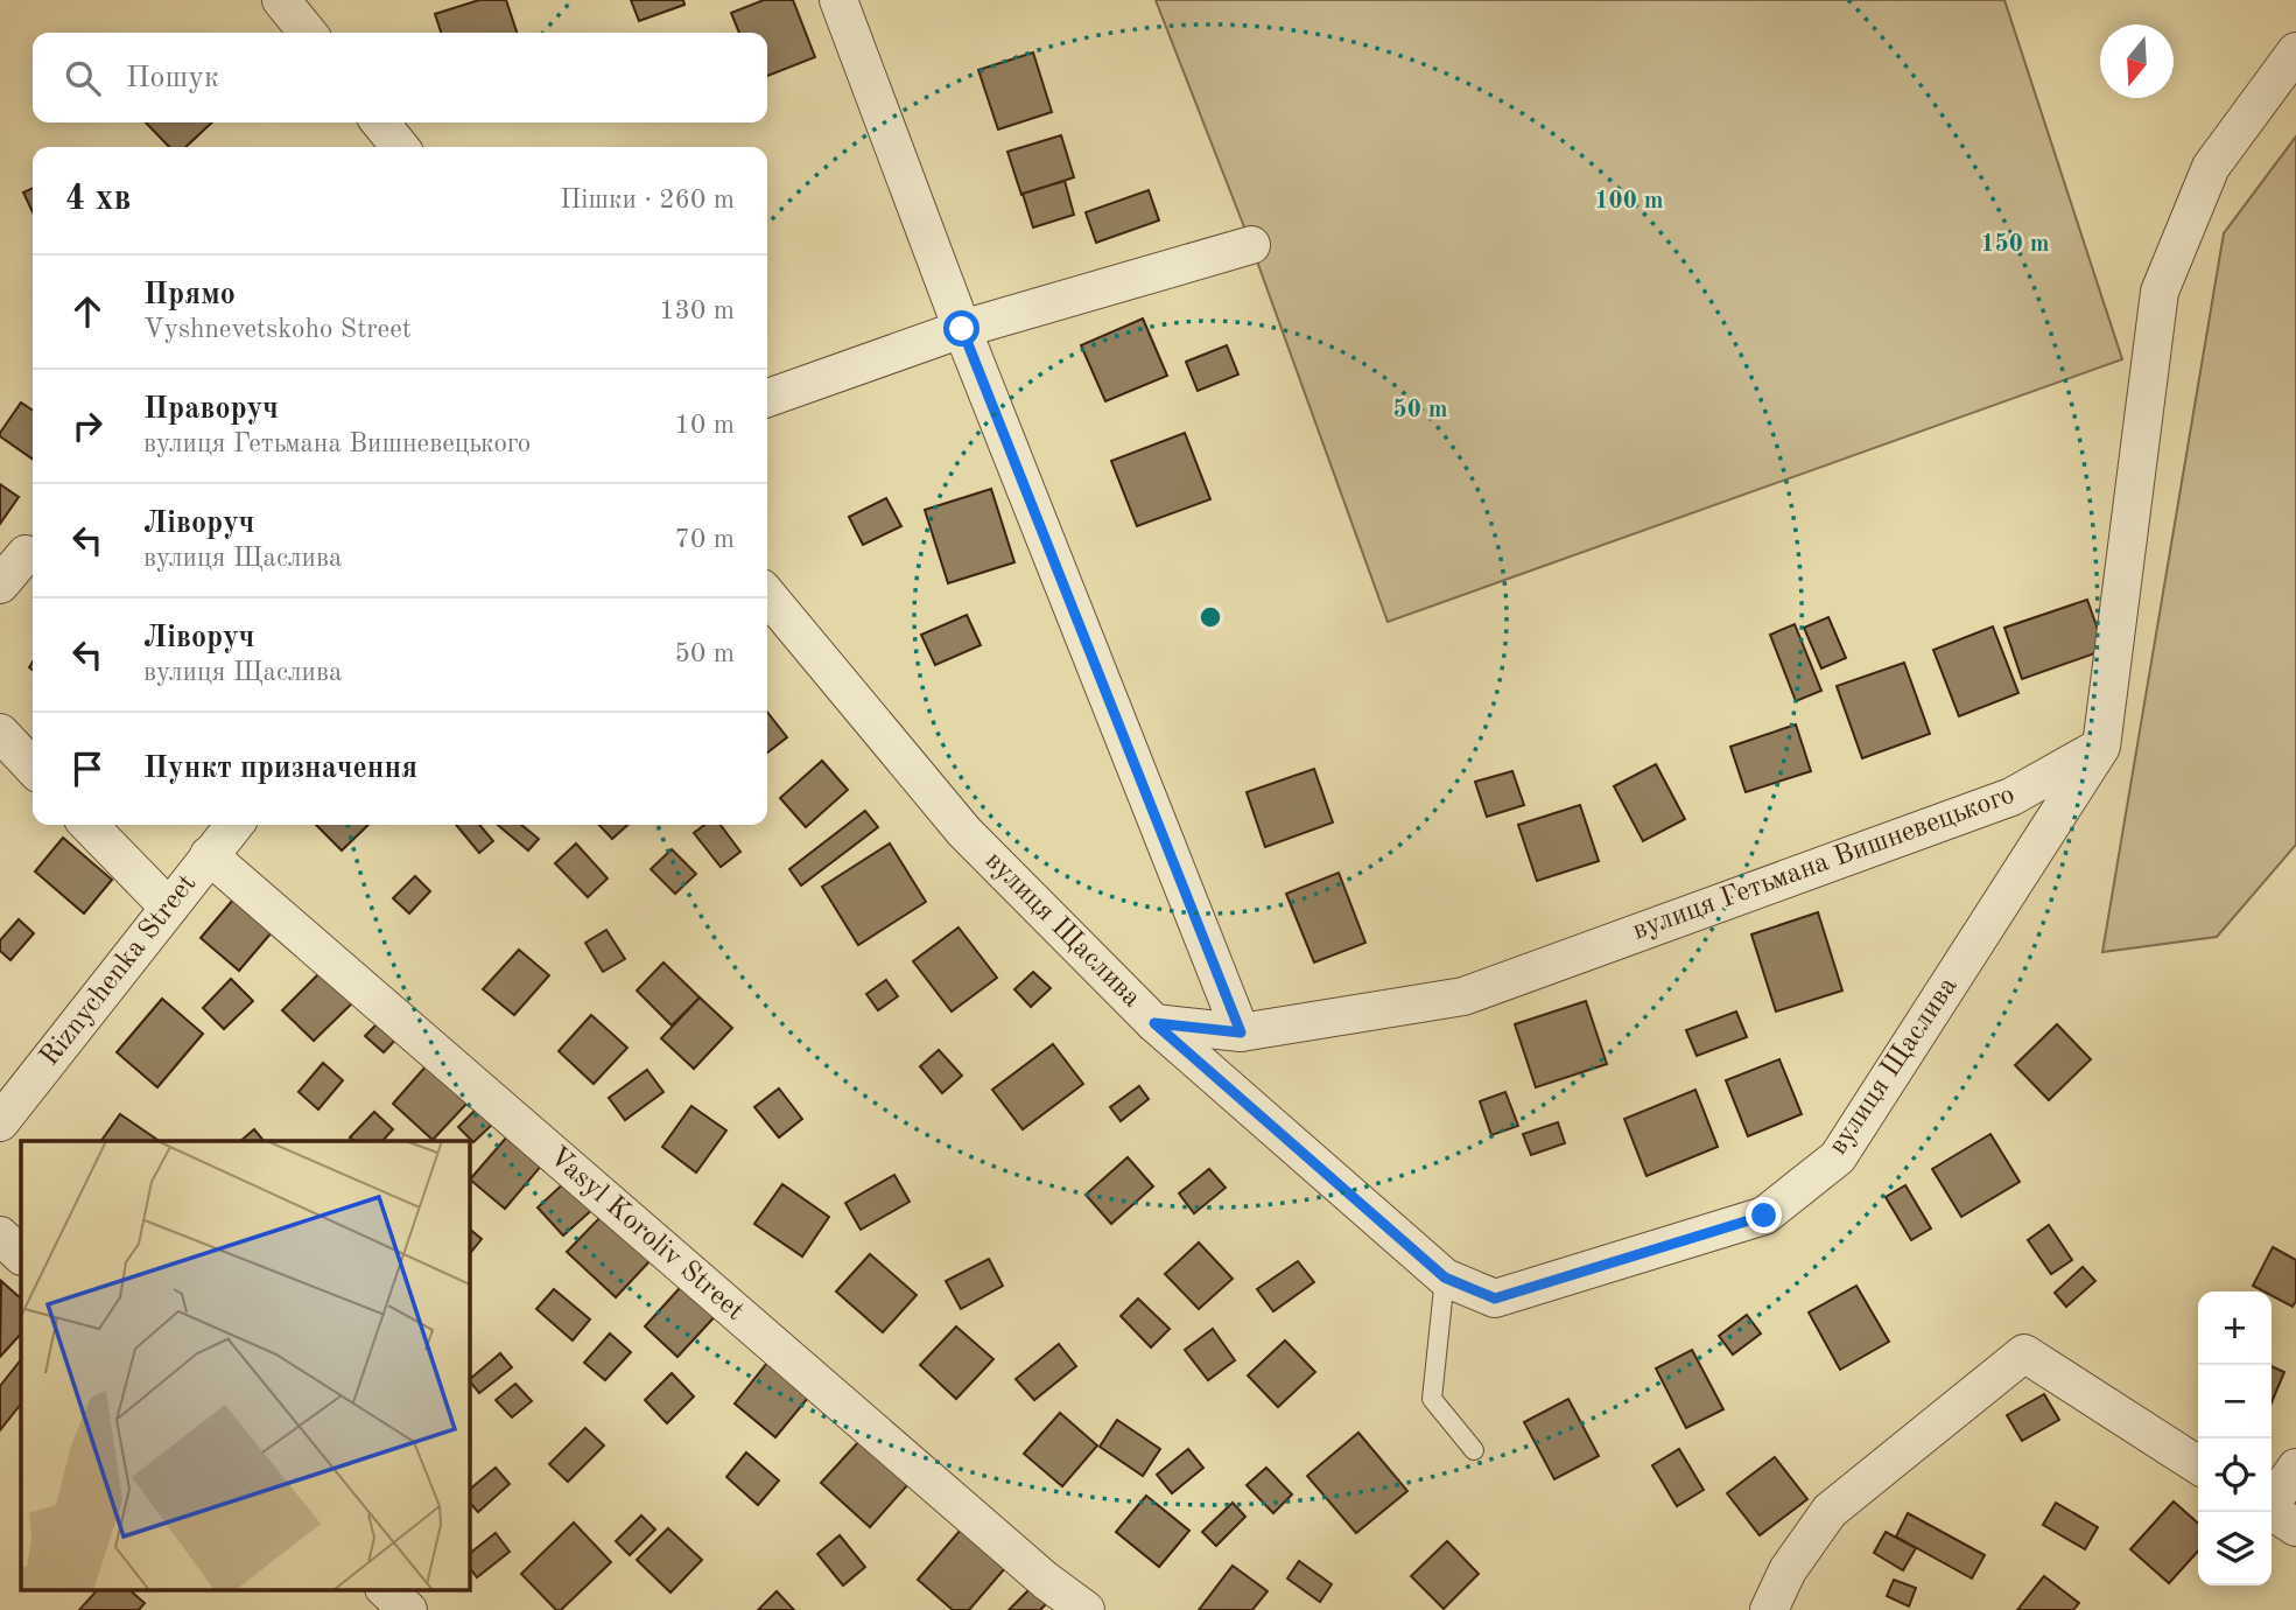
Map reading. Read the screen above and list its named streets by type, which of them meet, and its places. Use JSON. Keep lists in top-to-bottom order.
{
  "streets": {
    "street": [
      "вулиця Гетьмана Вишневецького",
      "вулиця Щаслива",
      "Riznychenka Street",
      "Vasyl Koroliv Street"
    ]
  },
  "crossings": [
    ["вулиця Гетьмана Вишневецького", "вулиця Щаслива"],
    ["Riznychenka Street", "Vasyl Koroliv Street"]
  ],
  "north": "bottom",
  "page": {
    "search": "Пошук",
    "heading": ["4 хв", "Пішки · 260 m"],
    "list": [
      ["Прямо", "Vyshnevetskoho Street", "130 m"],
      ["Праворуч", "вулиця Гетьмана Вишневецького", "10 m"],
      ["Ліворуч", "вулиця Щаслива", "70 m"],
      ["Ліворуч", "вулиця Щаслива", "50 m"],
      "Пункт призначення"
    ],
    "map_buttons": ["+", "−"]
  },
  "rings": ["100 m", "150 m", "50 m"]
}
